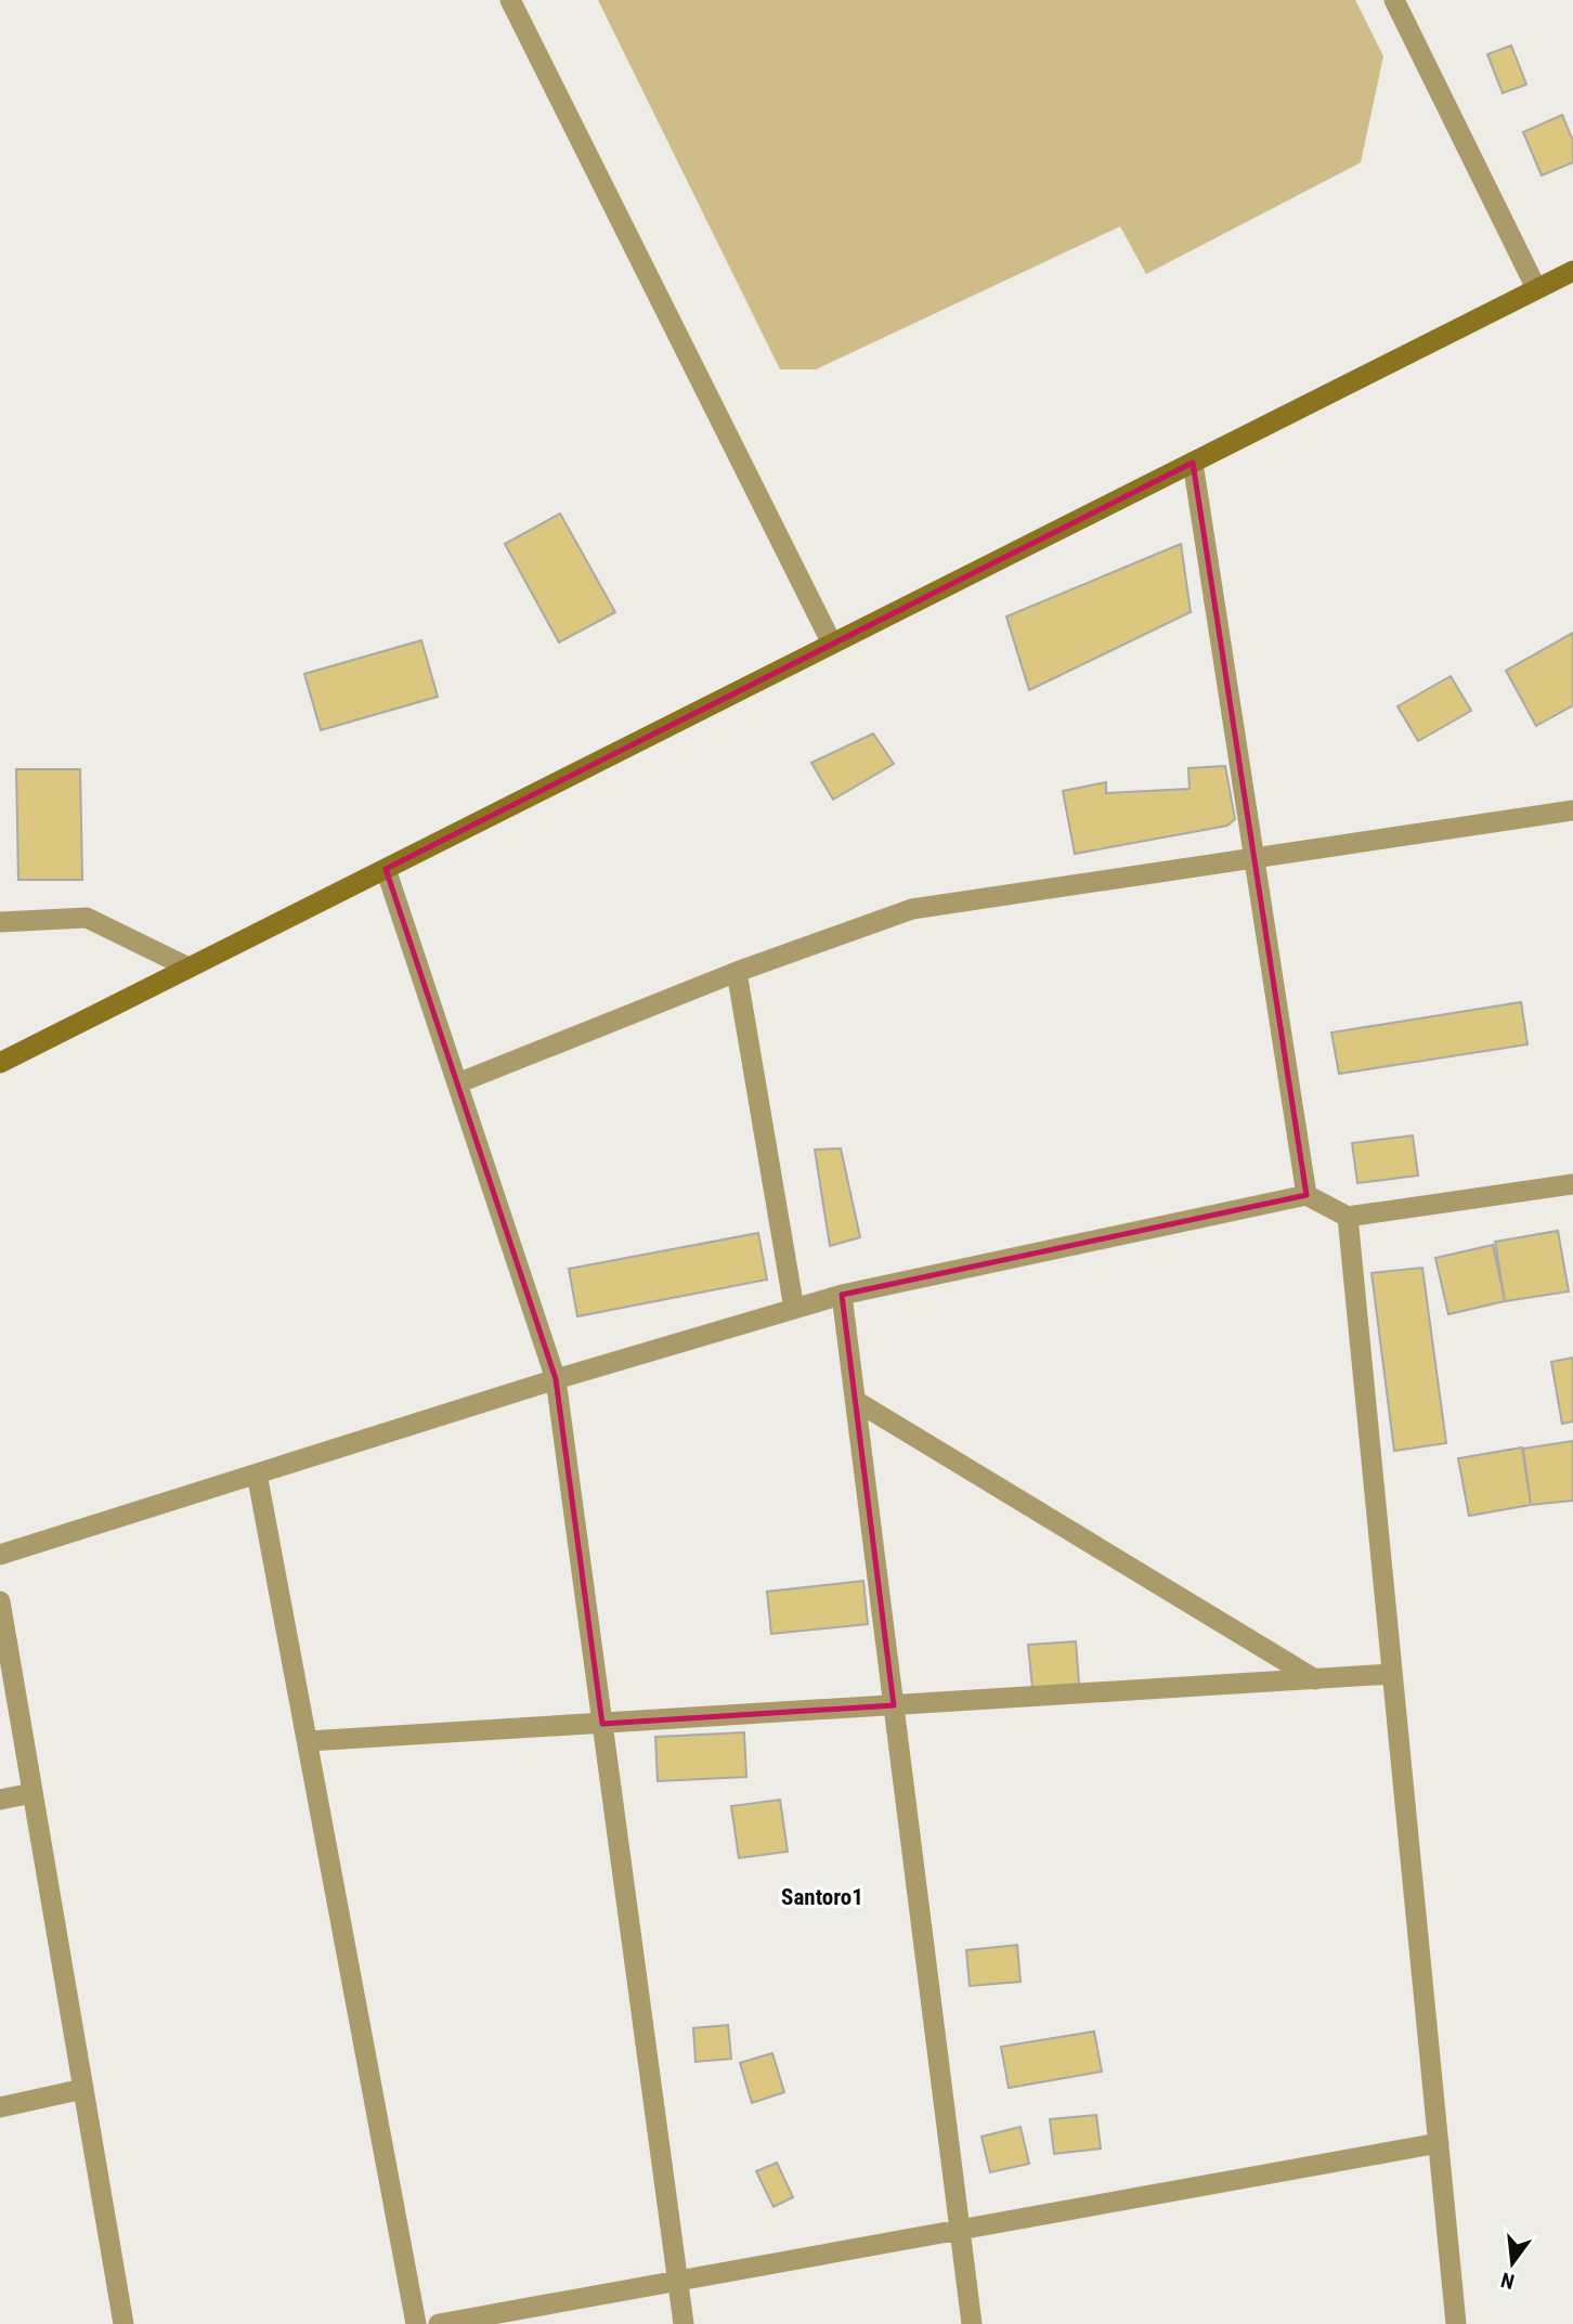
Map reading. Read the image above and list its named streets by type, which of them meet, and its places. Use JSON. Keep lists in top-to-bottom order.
{
  "districts": ["Santoro1"],
  "north": "bottom"
}
